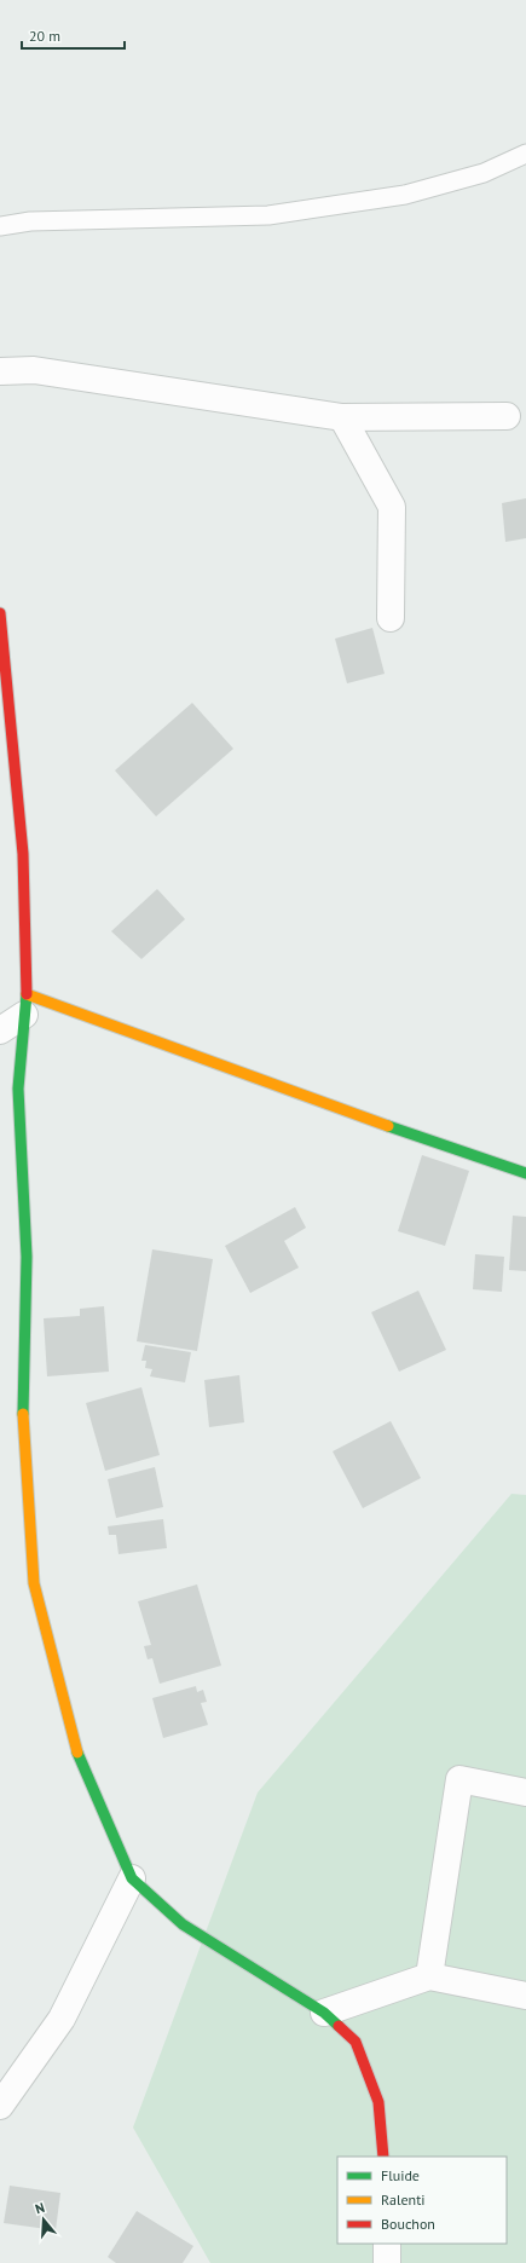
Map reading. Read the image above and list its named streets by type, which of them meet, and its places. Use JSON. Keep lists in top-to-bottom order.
{
  "legend": ["Fluide", "Ralenti", "Bouchon"],
  "scale_bar": "20 m",
  "north": "top"
}
